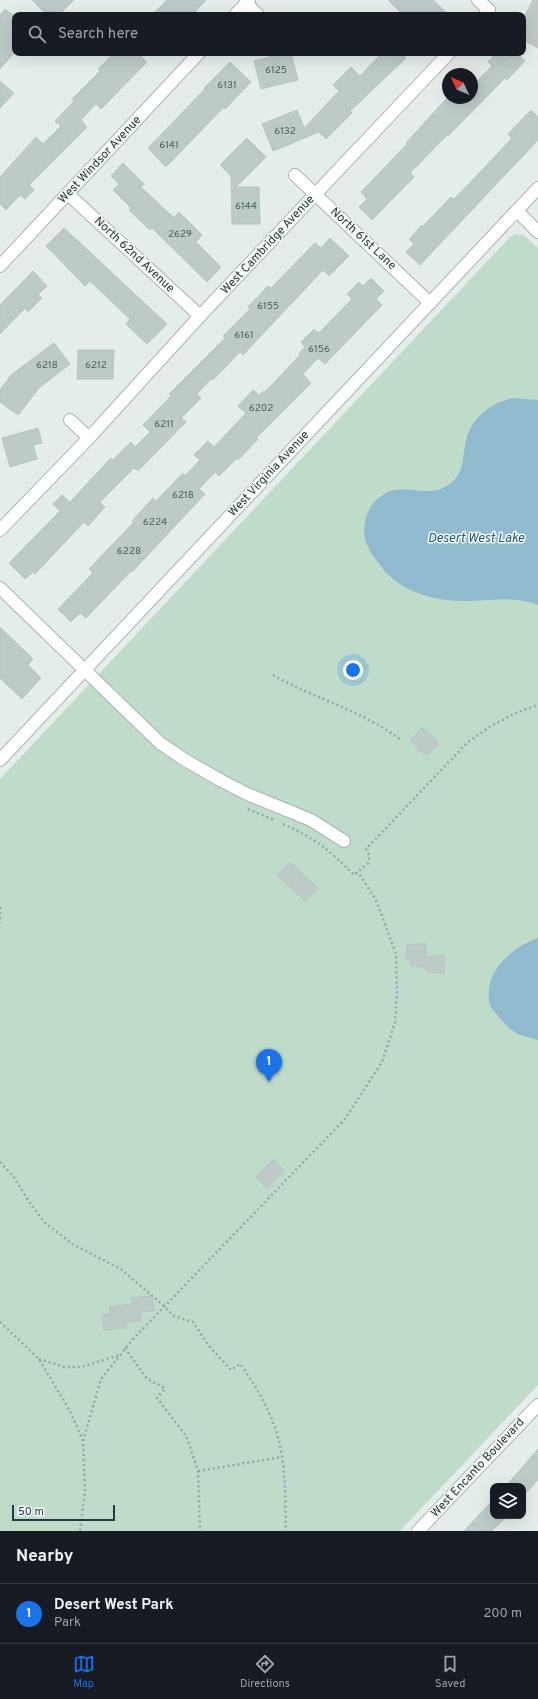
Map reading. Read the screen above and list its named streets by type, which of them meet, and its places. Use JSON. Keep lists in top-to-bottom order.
{
  "streets": {
    "street": [
      "West Windsor Avenue",
      "North 61st Lane",
      "West Cambridge Avenue",
      "North 62nd Avenue",
      "West Virginia Avenue",
      "West Encanto Boulevard"
    ]
  },
  "crossings": [
    ["West Windsor Avenue", "North 62nd Avenue"],
    ["North 61st Lane", "West Cambridge Avenue"],
    ["North 61st Lane", "West Virginia Avenue"],
    ["West Cambridge Avenue", "North 62nd Avenue"]
  ],
  "water": ["Desert West Lake"],
  "house_numbers": [
    "6125",
    "6131",
    "6132",
    "6141",
    "6144",
    "2629",
    "6155",
    "6161",
    "6156",
    "6218",
    "6212",
    "6202",
    "6211",
    "6218",
    "6224",
    "6228"
  ],
  "scale_bar": "50 m",
  "north": "top left",
  "page": {
    "search": "Search here",
    "pins": "1",
    "scale": "50 m",
    "heading": "Nearby",
    "list": [
      {
        "mark": "1",
        "name": "Desert West Park",
        "note": "Park",
        "value": "200 m"
      }
    ],
    "nav": ["Map", "Directions", "Saved"]
  }
}
